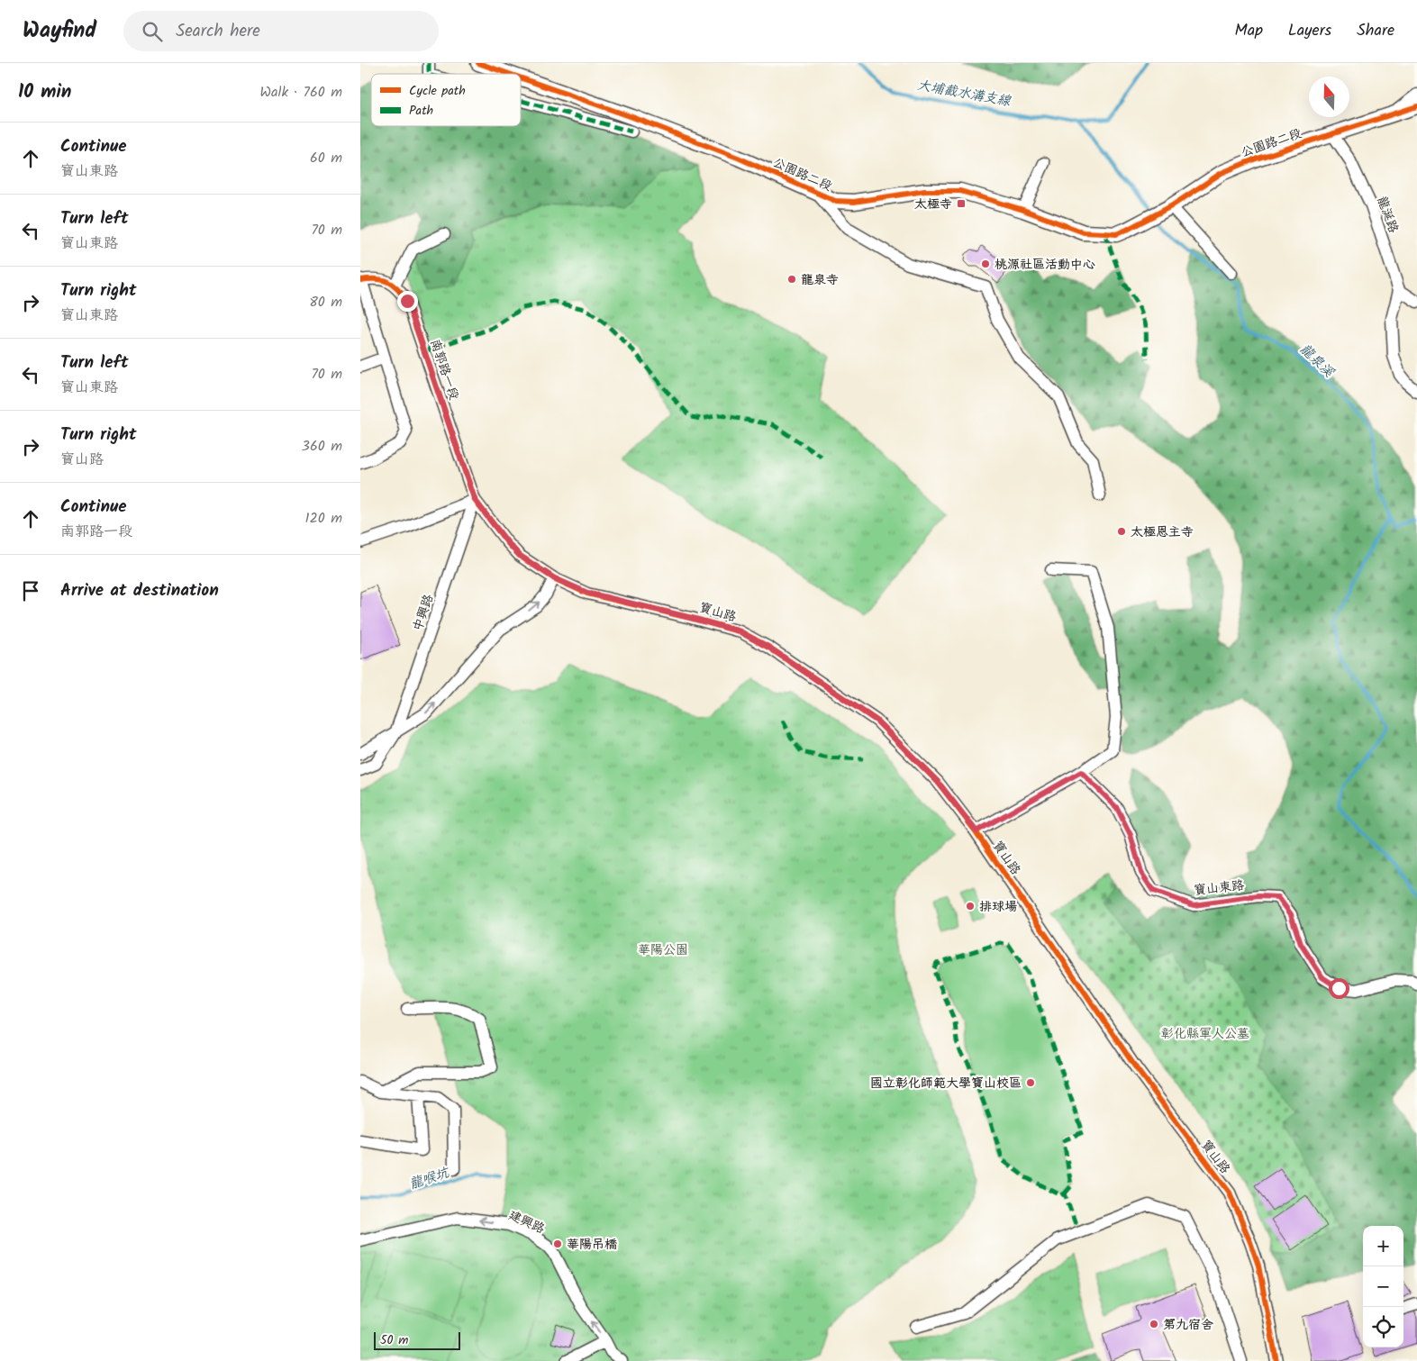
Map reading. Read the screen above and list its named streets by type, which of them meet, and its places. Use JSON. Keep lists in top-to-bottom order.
{
  "streets": {
    "main road": ["公園路二段"],
    "street": [
      "龍涎路",
      "南郭路一段",
      "寶山路",
      "中興路",
      "寶山東路",
      "建興路"
    ]
  },
  "crossings": [
    ["公園路二段", "龍涎路"],
    ["南郭路一段", "寶山路"],
    ["南郭路一段", "中興路"],
    ["寶山路", "中興路"]
  ],
  "one_way": ["建興路"],
  "water": ["大埔截水溝支線", "龍泉溪", "龍喉坑"],
  "parks": ["華陽公園", "彰化縣軍人公墓"],
  "places": {
    "transit": ["太極寺"],
    "other": [
      "桃源社區活動中心",
      "龍泉寺",
      "太極恩主寺",
      "排球場",
      "國立彰化師範大學寶山校區",
      "華陽吊橋",
      "第九宿舍"
    ]
  },
  "legend": ["Cycle path", "Path"],
  "scale_bar": "50 m",
  "north": "top",
  "page": {
    "header": "Wayfind",
    "search": "Search here",
    "nav": ["Map", "Layers", "Share"],
    "heading": ["10 min", "Walk · 760 m"],
    "list": [
      ["Continue", "寶山東路", "60 m"],
      ["Turn left", "寶山東路", "70 m"],
      ["Turn right", "寶山東路", "80 m"],
      ["Turn left", "寶山東路", "70 m"],
      ["Turn right", "寶山路", "360 m"],
      ["Continue", "南郭路一段", "120 m"],
      "Arrive at destination"
    ],
    "map_buttons": ["+", "−"],
    "scale": "50 m"
  }
}
